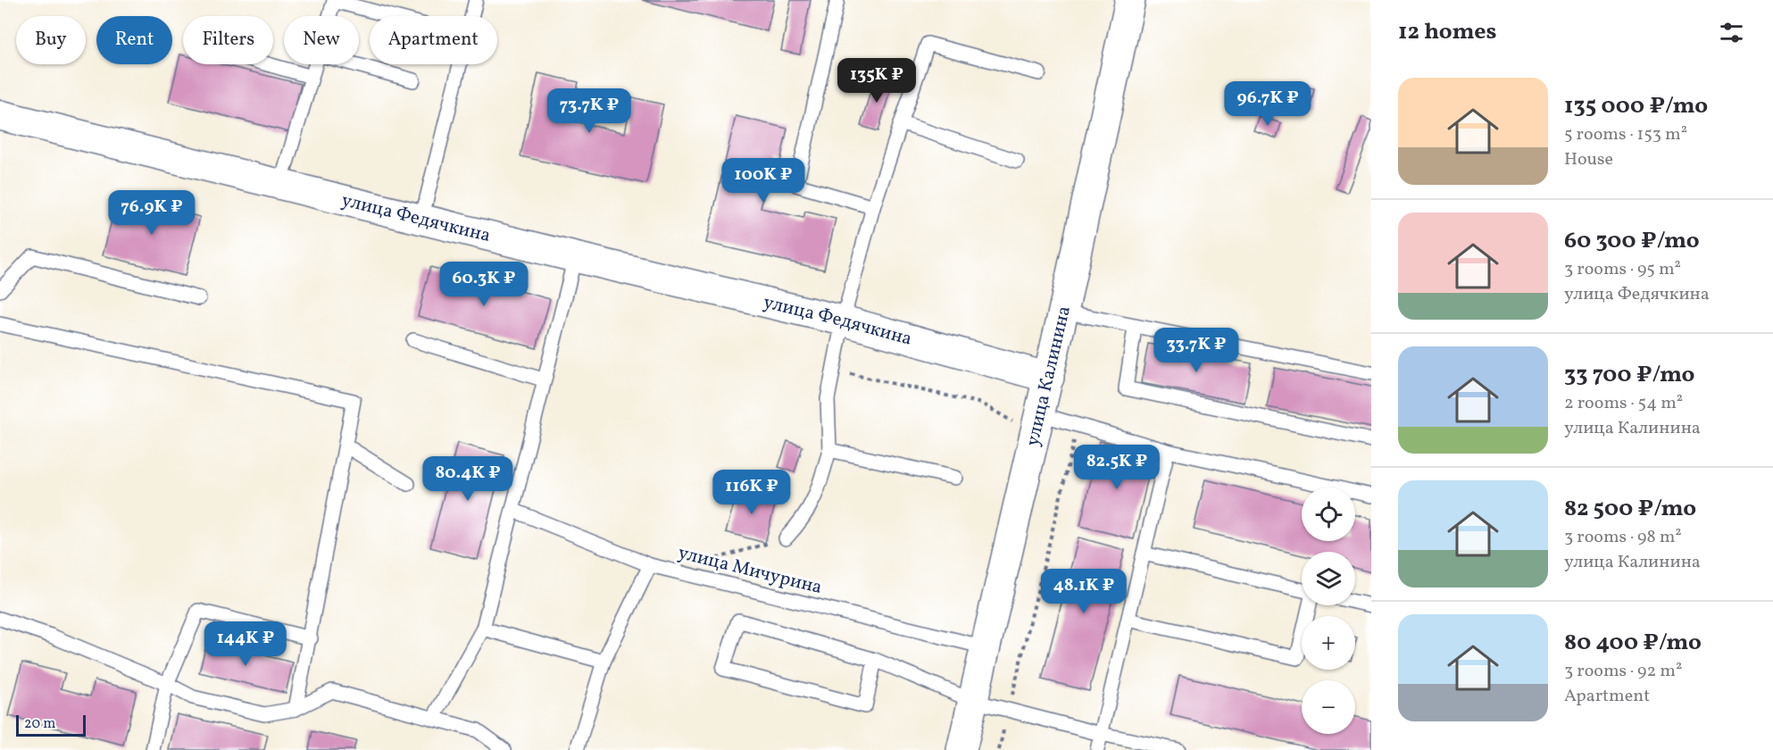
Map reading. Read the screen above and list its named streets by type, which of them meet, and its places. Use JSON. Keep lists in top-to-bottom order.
{
  "streets": {
    "street": ["улица Федячкина", "улица Калинина"],
    "lane": ["улица Мичурина"]
  },
  "crossings": [
    ["улица Федячкина", "улица Калинина"],
    ["улица Калинина", "улица Мичурина"]
  ],
  "scale_bar": "20 m",
  "page": {
    "heading": "12 homes",
    "chip": [
      "Buy",
      "Rent",
      "Filters",
      "New",
      "Apartment"
    ],
    "price": [
      "135K ₽",
      "96.7K ₽",
      "73.7K ₽",
      "100K ₽",
      "76.9K ₽",
      "60.3K ₽",
      "33.7K ₽",
      "82.5K ₽",
      "80.4K ₽",
      "116K ₽",
      "48.1K ₽",
      "144K ₽"
    ],
    "list": [
      {
        "name": "135 000 ₽/mo",
        "note": "5 rooms · 153 m² · House"
      },
      {
        "name": "60 300 ₽/mo",
        "note": "3 rooms · 95 m² · улица Федячкина"
      },
      {
        "name": "33 700 ₽/mo",
        "note": "2 rooms · 54 m² · улица Калинина"
      },
      {
        "name": "82 500 ₽/mo",
        "note": "3 rooms · 98 m² · улица Калинина"
      },
      {
        "name": "80 400 ₽/mo",
        "note": "3 rooms · 92 m² · Apartment"
      }
    ],
    "map_buttons": ["+", "−"],
    "scale": "20 m"
  }
}
